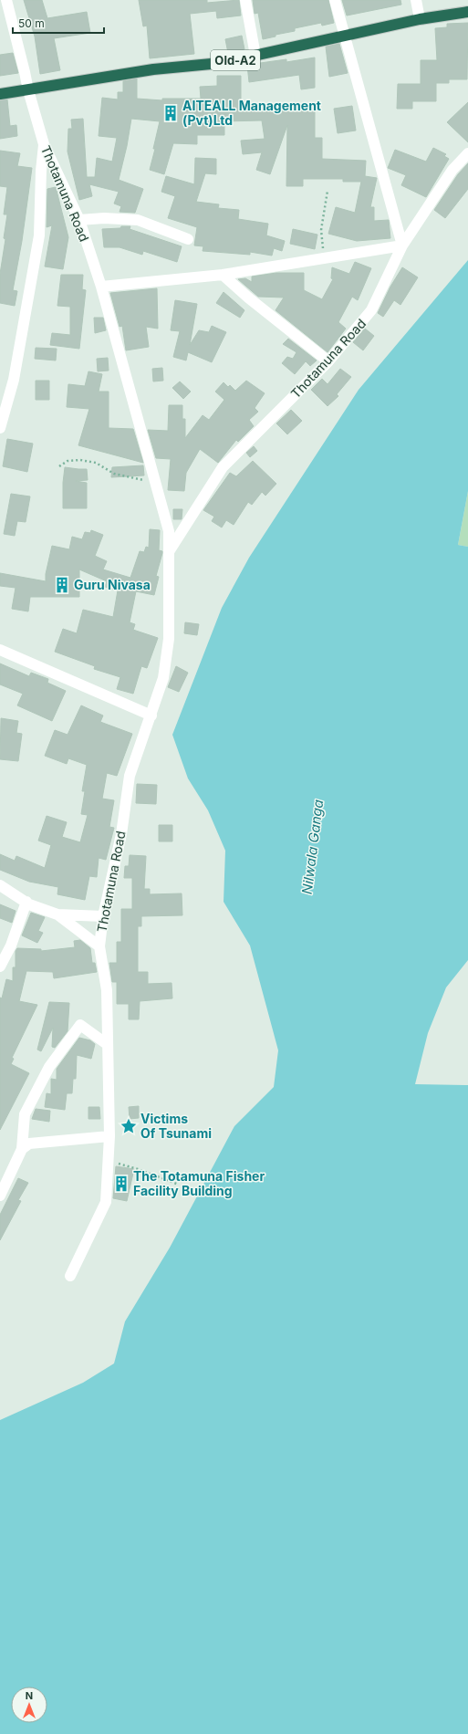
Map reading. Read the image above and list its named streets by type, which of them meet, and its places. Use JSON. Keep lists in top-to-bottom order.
{
  "streets": {
    "highway": ["Old-A2"],
    "street": ["Thotamuna Road"]
  },
  "crossings": [
    ["Old-A2", "Thotamuna Road"]
  ],
  "water": ["Nilwala Ganga"],
  "places": {
    "building": ["AITEALL Management (Pvt)Ltd", "Guru Nivasa", "The Totamuna Fisher Facility Building"],
    "place": ["Victims Of Tsunami"]
  },
  "scale_bar": "50 m",
  "north": "top"
}
